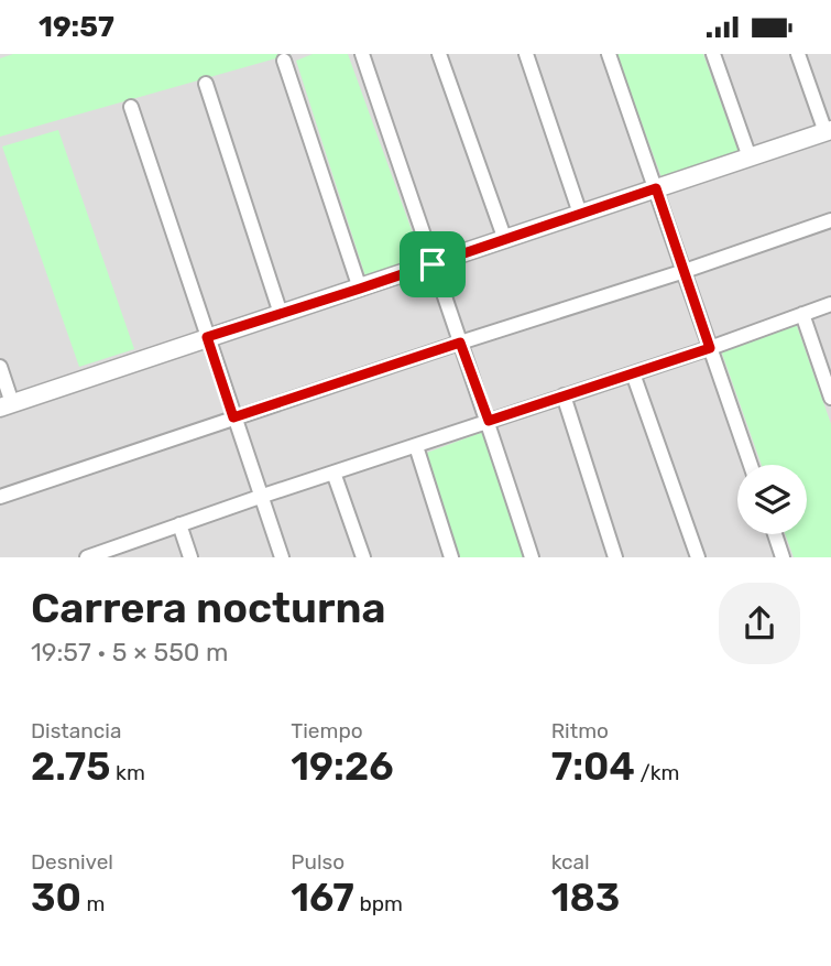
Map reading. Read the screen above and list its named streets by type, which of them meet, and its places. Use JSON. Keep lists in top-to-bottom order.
{
  "page": {
    "status": "19:57",
    "heading": ["Carrera nocturna", "19:57 · 5 × 550 m"],
    "stats": [
      ["Distancia", "2.75 km"],
      ["Tiempo", "19:26"],
      ["Ritmo", "7:04 /km"],
      ["Desnivel", "30 m"],
      ["Pulso", "167 bpm"],
      ["kcal", "183"]
    ]
  }
}
